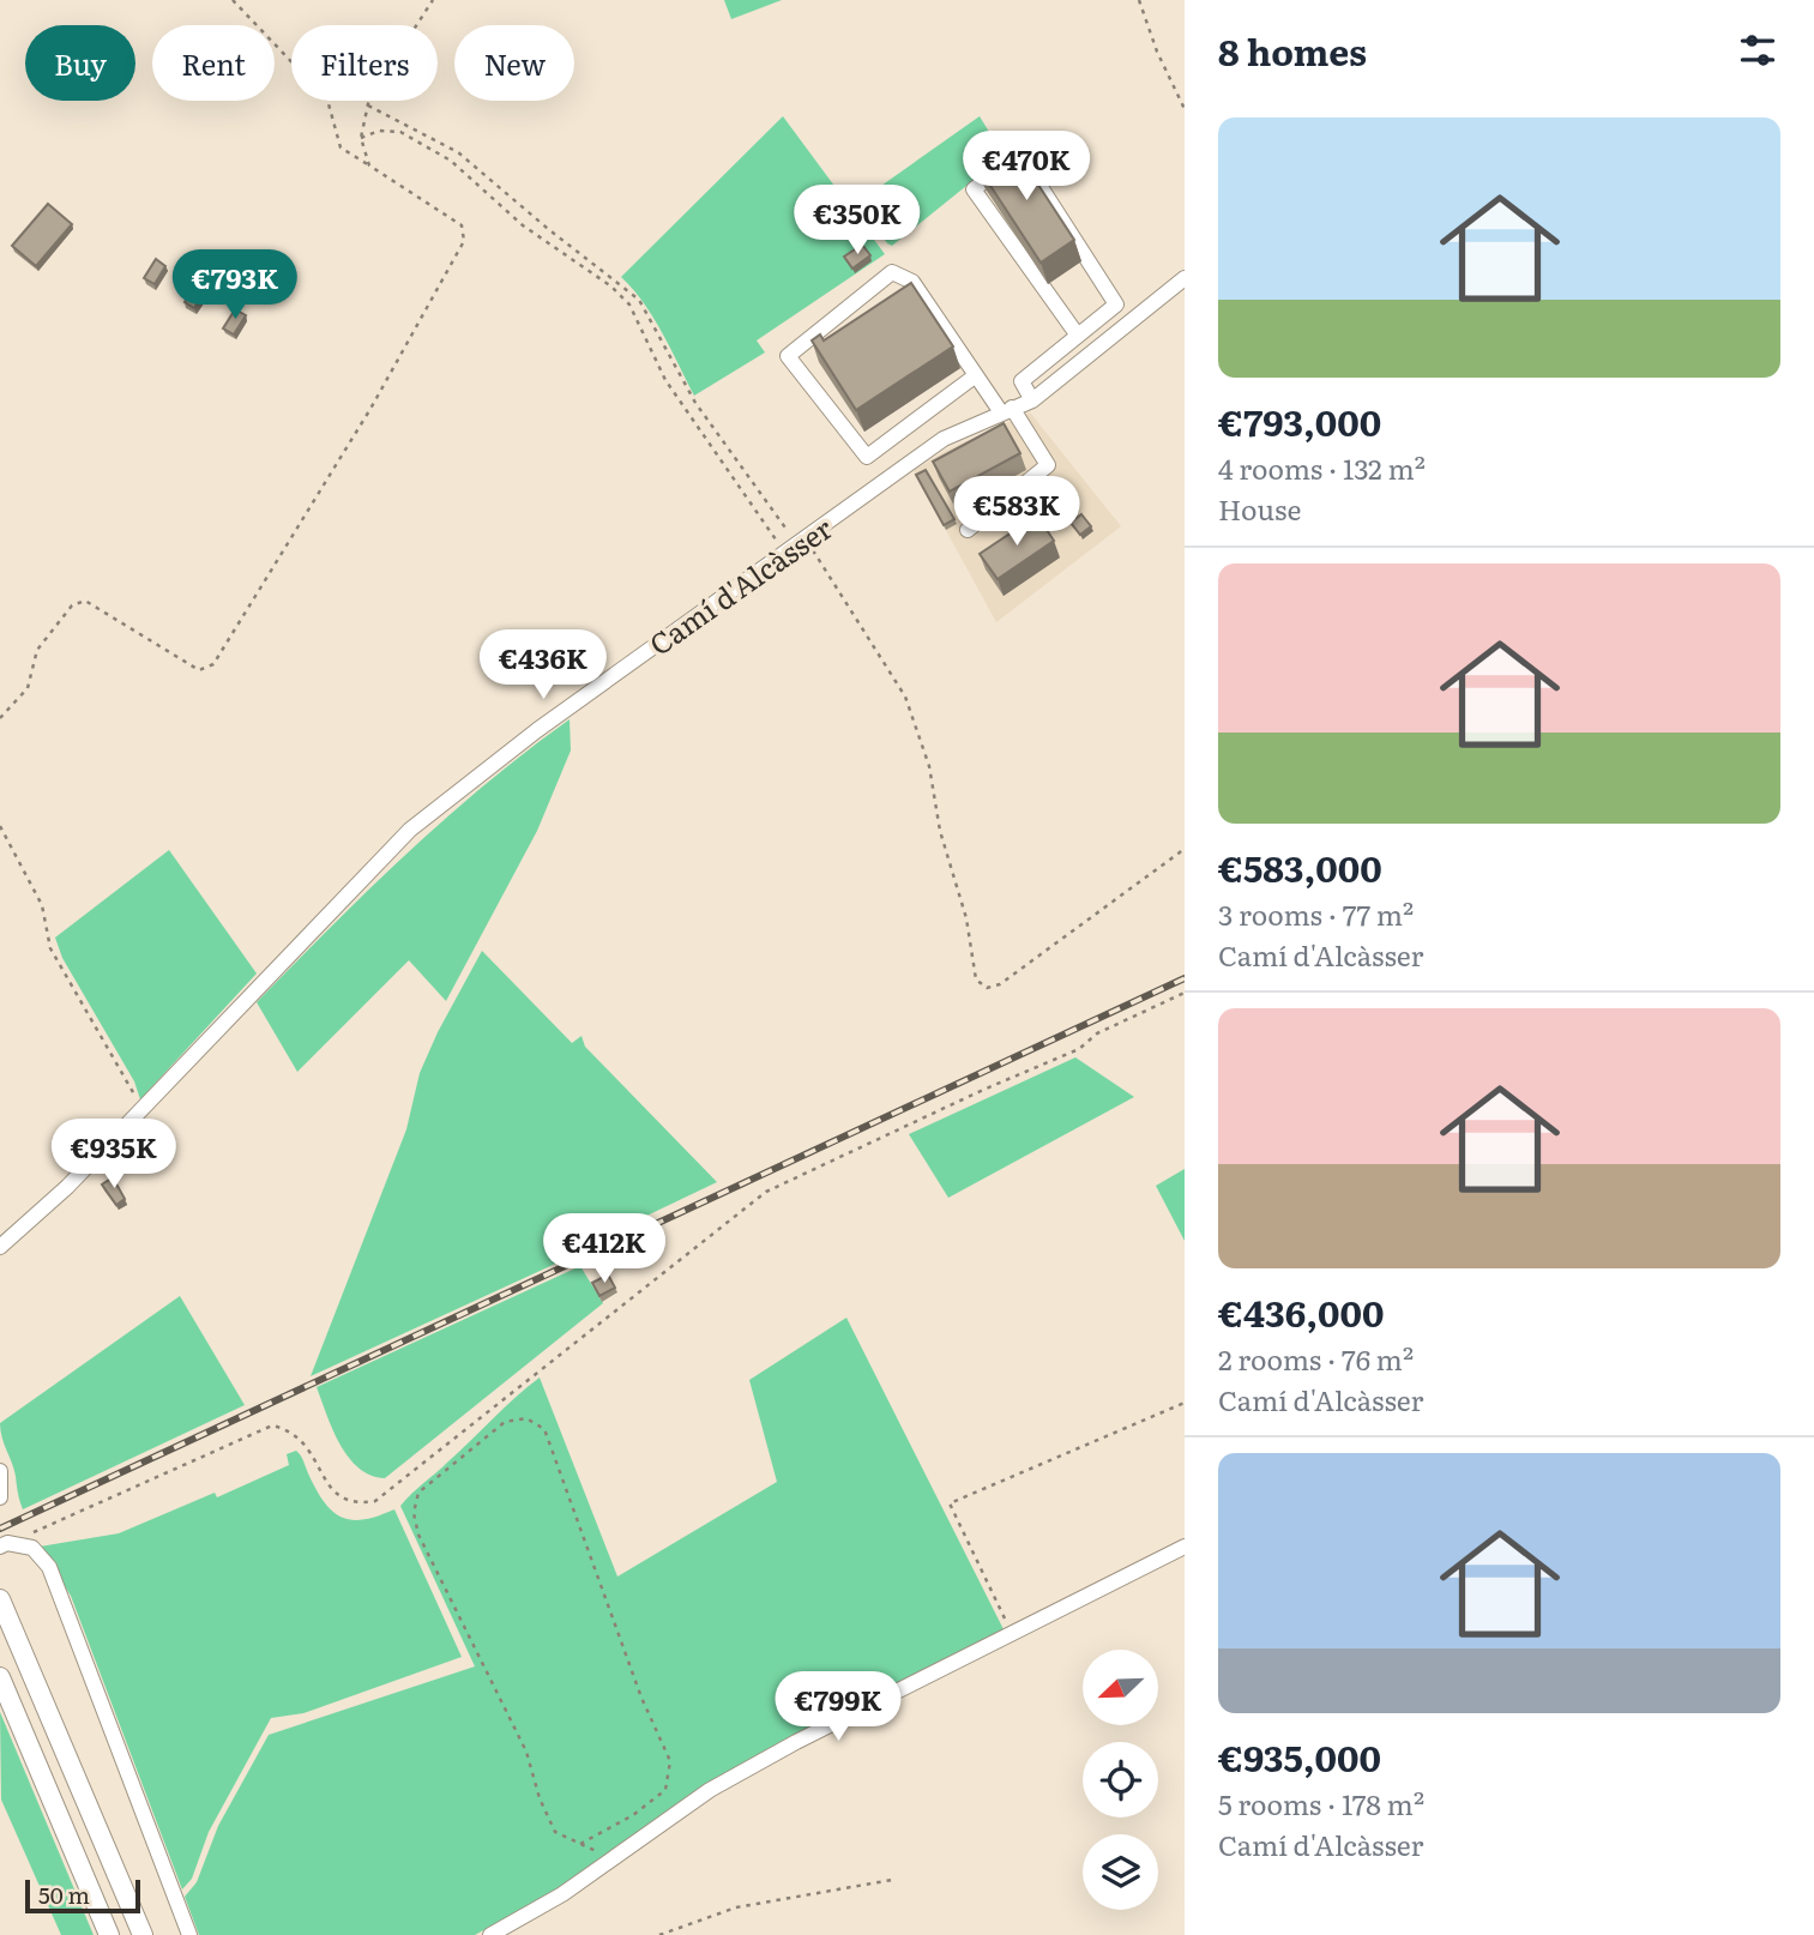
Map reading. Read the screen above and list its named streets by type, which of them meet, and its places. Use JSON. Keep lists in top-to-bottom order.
{
  "streets": {
    "street": ["Camí d'Alcàsser"]
  },
  "scale_bar": "50 m",
  "north": "bottom left",
  "page": {
    "heading": "8 homes",
    "chip": [
      "Buy",
      "Rent",
      "Filters",
      "New"
    ],
    "list": [
      {
        "name": "€793,000",
        "note": "4 rooms · 132 m² · House"
      },
      {
        "name": "€583,000",
        "note": "3 rooms · 77 m² · Camí d'Alcàsser"
      },
      {
        "name": "€436,000",
        "note": "2 rooms · 76 m² · Camí d'Alcàsser"
      },
      {
        "name": "€935,000",
        "note": "5 rooms · 178 m² · Camí d'Alcàsser"
      }
    ],
    "price": [
      "€470K",
      "€350K",
      "€793K",
      "€583K",
      "€436K",
      "€935K",
      "€412K",
      "€799K"
    ],
    "scale": "50 m"
  }
}
